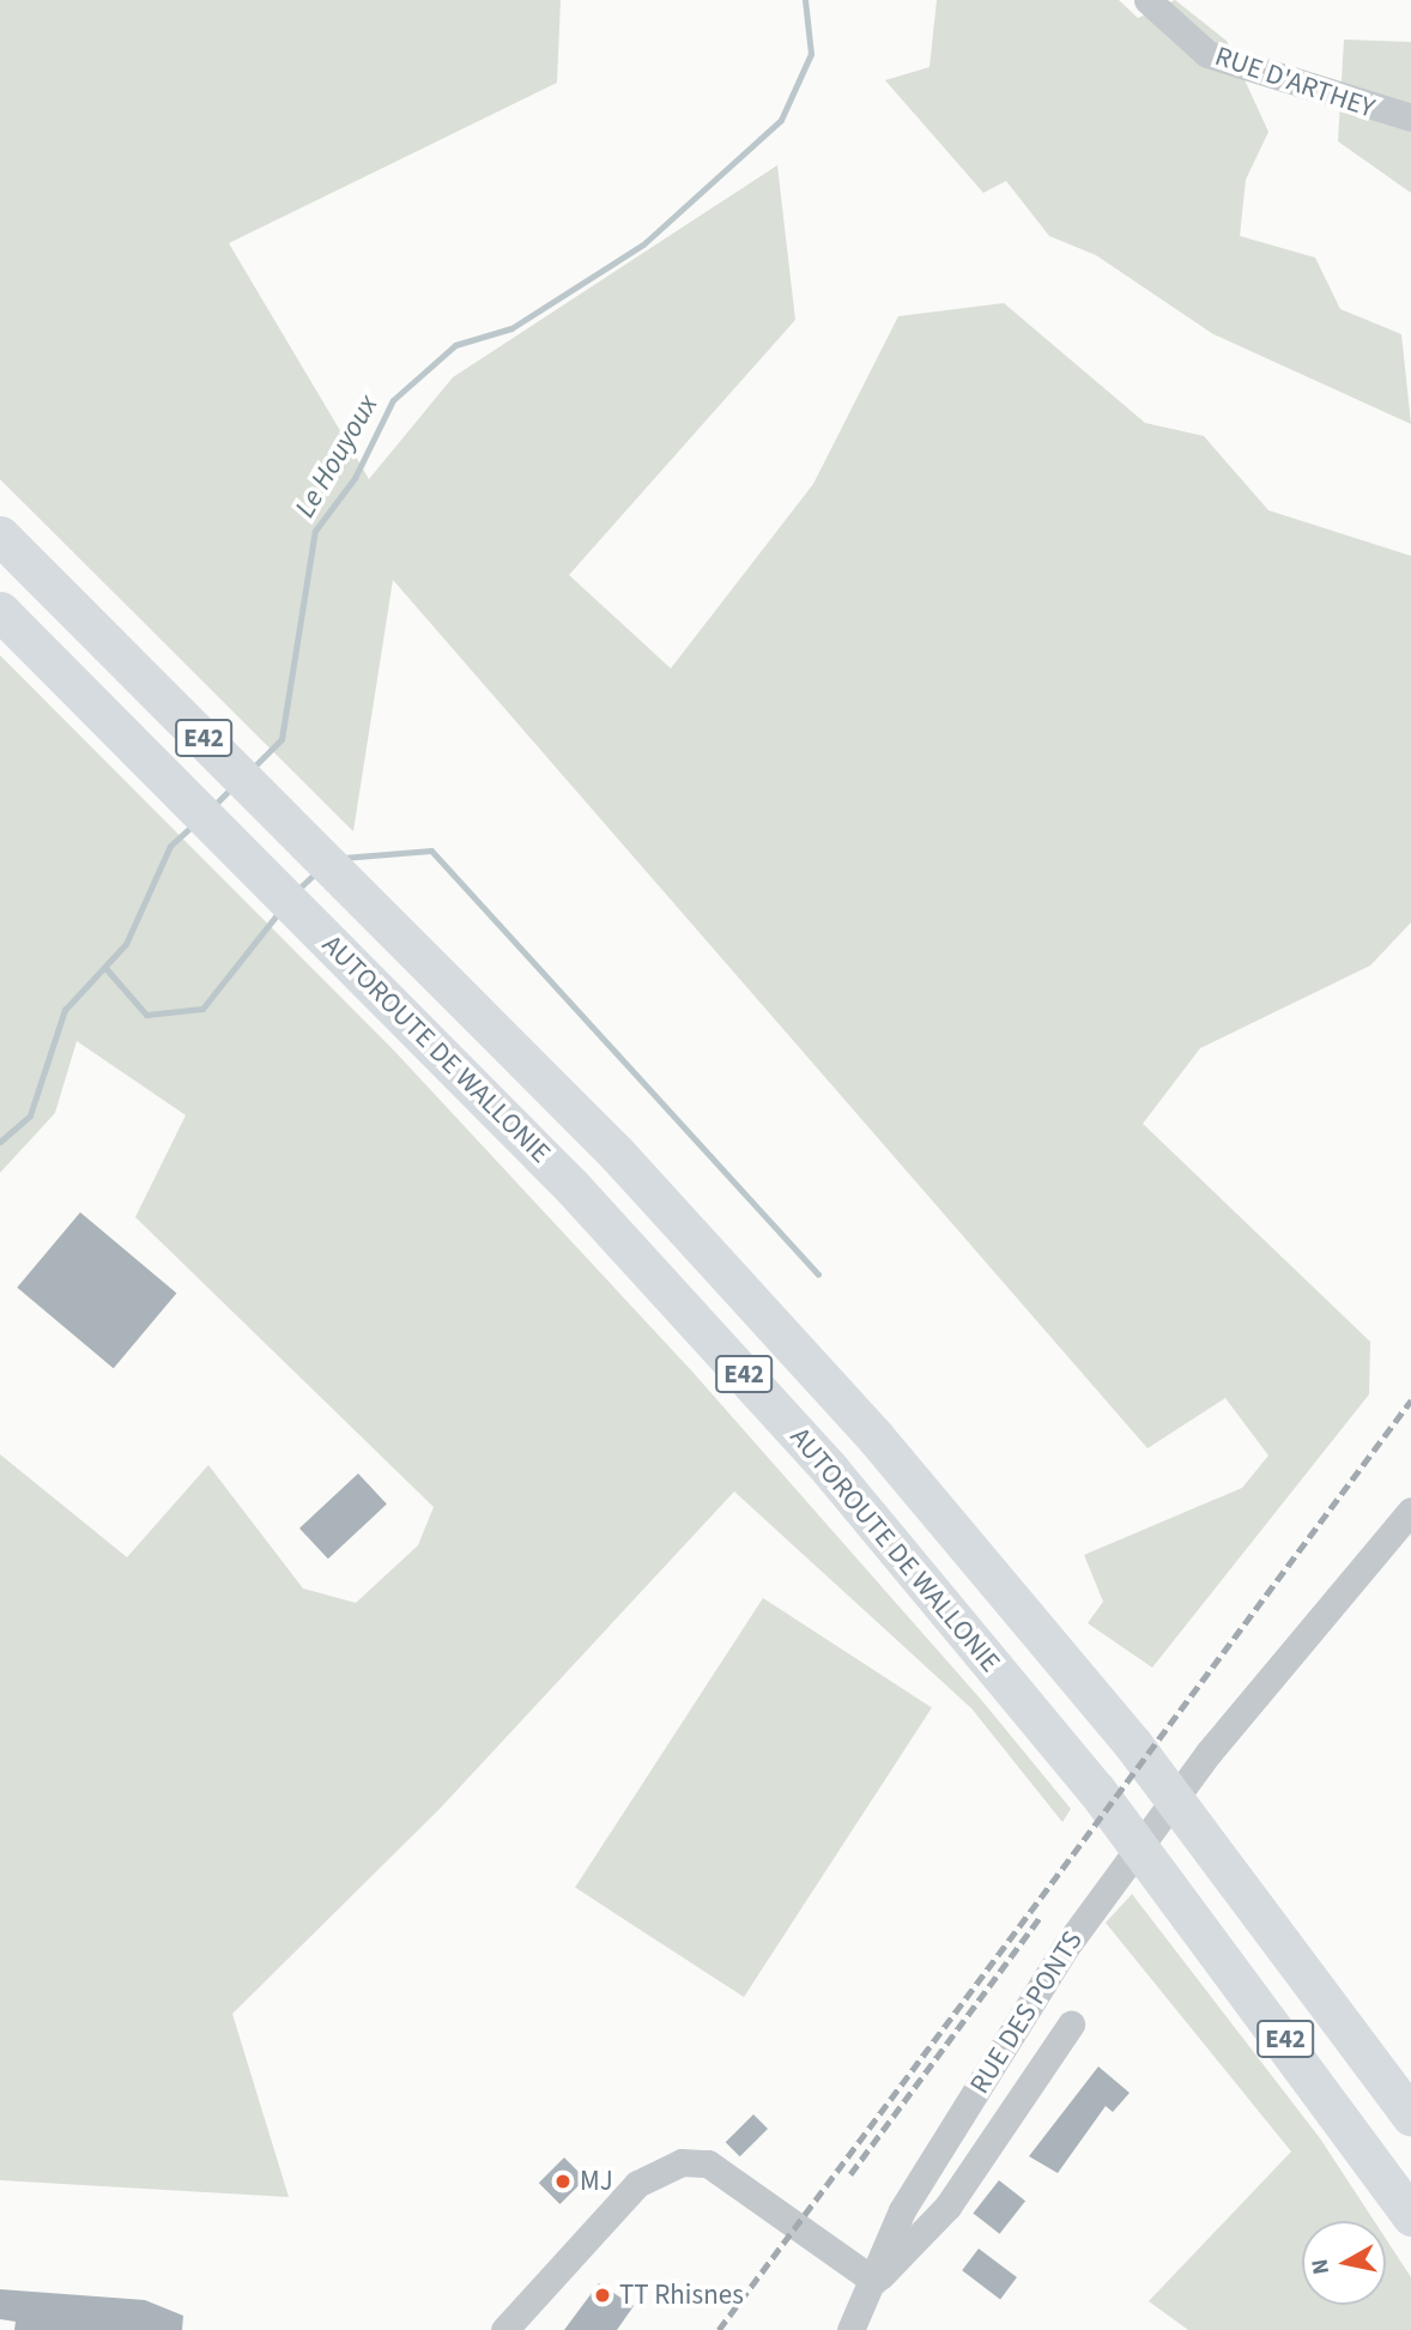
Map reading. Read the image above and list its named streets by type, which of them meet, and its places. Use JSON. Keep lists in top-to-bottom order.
{
  "streets": {
    "highway": ["E42", "AUTOROUTE DE WALLONIE"],
    "street": ["RUE D'ARTHEY", "RUE DES PONTS"]
  },
  "water": ["Le Houyoux"],
  "places": ["MJ", "TT Rhisnes"],
  "north": "left"
}
